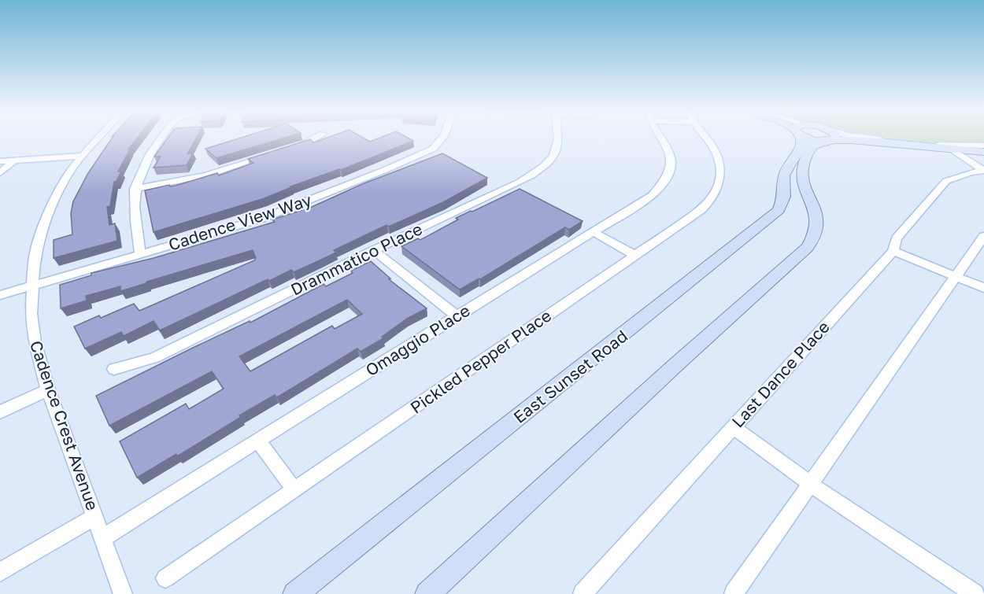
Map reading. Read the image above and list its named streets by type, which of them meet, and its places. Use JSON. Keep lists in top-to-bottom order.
{
  "streets": {
    "main road": ["East Sunset Road"],
    "street": [
      "Cadence View Way",
      "Drammatico Place",
      "Omaggio Place",
      "Pickled Pepper Place",
      "Last Dance Place",
      "Cadence Crest Avenue"
    ]
  },
  "crossings": [
    ["Cadence View Way", "Cadence Crest Avenue"],
    ["Omaggio Place", "Cadence Crest Avenue"]
  ]
}
